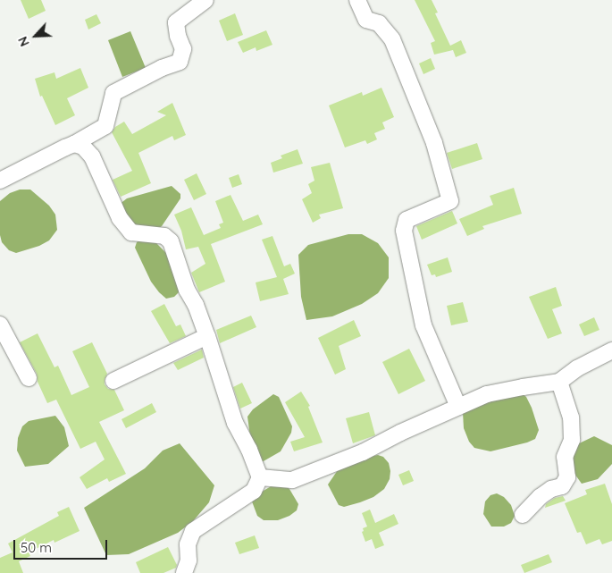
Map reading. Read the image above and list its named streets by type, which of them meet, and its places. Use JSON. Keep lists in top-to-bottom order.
{
  "scale_bar": "50 m",
  "north": "bottom left"
}
